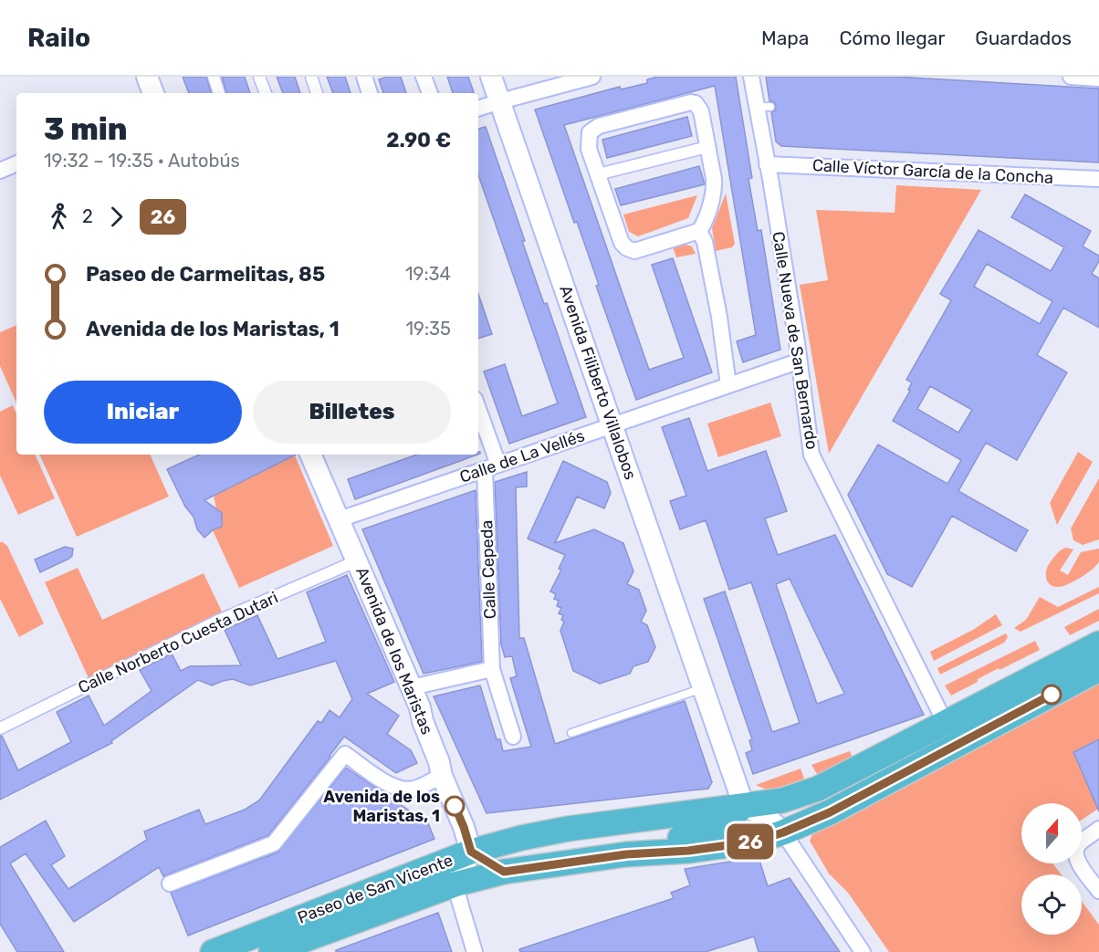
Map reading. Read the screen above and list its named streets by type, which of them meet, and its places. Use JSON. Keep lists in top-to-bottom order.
{
  "streets": {
    "highway": ["Paseo de San Vicente"],
    "main road": ["Avenida Filiberto Villalobos", "Avenida de los Maristas"],
    "street": [
      "Calle Víctor García de la Concha",
      "Calle Nueva de San Bernardo",
      "Calle de La Vellés",
      "Calle Cepeda",
      "Calle Norberto Cuesta Dutari"
    ]
  },
  "crossings": [
    ["Calle Víctor García de la Concha", "Calle Nueva de San Bernardo"],
    ["Calle Nueva de San Bernardo", "Calle de La Vellés"],
    ["Calle Nueva de San Bernardo", "Paseo de San Vicente"],
    ["Avenida Filiberto Villalobos", "Calle de La Vellés"],
    ["Avenida Filiberto Villalobos", "Paseo de San Vicente"],
    ["Calle de La Vellés", "Calle Cepeda"],
    ["Calle de La Vellés", "Avenida de los Maristas"],
    ["Calle Norberto Cuesta Dutari", "Avenida de los Maristas"],
    ["Avenida de los Maristas", "Paseo de San Vicente"]
  ],
  "places": ["Avenida de los Maristas, 1"],
  "lines": ["bus line 26"],
  "north": "top",
  "page": {
    "header": "Railo",
    "nav": ["Mapa", "Cómo llegar", "Guardados"],
    "on_map": "26",
    "heading": ["3 min", "19:32 – 19:35 · Autobús", "2.90 €"],
    "legs": ["2", "26"],
    "list": [
      {
        "name": "Paseo de Carmelitas, 85",
        "value": "19:34"
      },
      {
        "name": "Avenida de los Maristas, 1",
        "value": "19:35"
      }
    ],
    "buttons": ["Iniciar", "Billetes"]
  }
}
